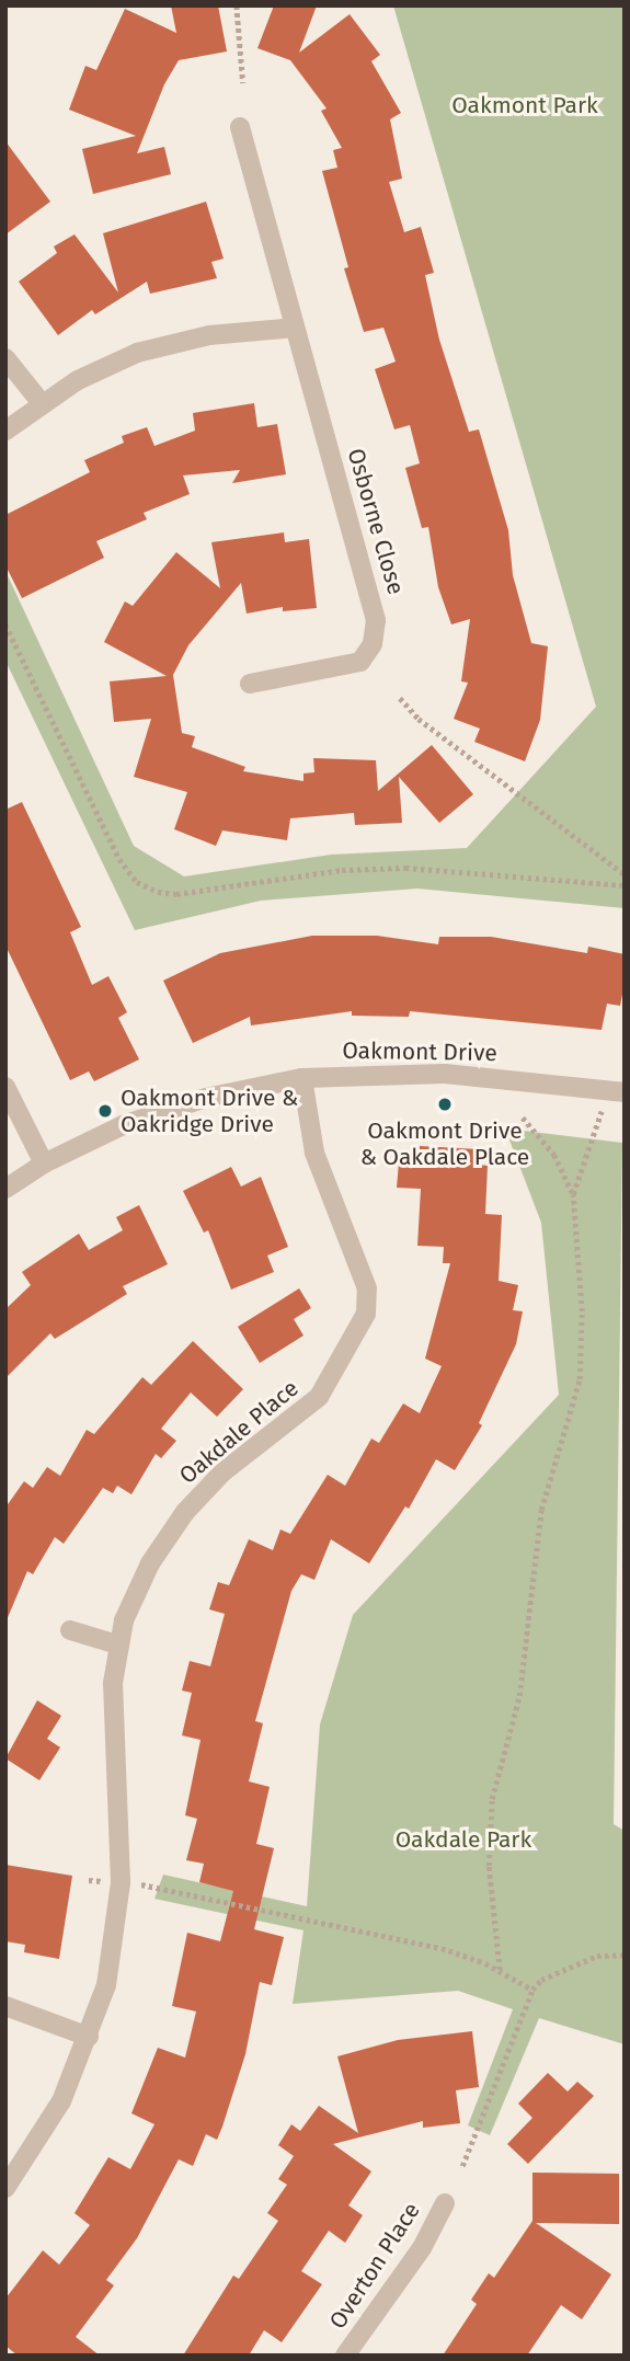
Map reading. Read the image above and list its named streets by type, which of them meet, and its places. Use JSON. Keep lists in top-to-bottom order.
{
  "streets": {
    "street": [
      "Osborne Close",
      "Oakmont Drive",
      "Oakdale Place",
      "Overton Place"
    ]
  },
  "crossings": [
    ["Oakmont Drive", "Oakdale Place"]
  ],
  "parks": ["Oakmont Park", "Oakdale Park"],
  "places": ["Oakmont Drive & Oakdale Place", "Oakmont Drive & Oakridge Drive"]
}
